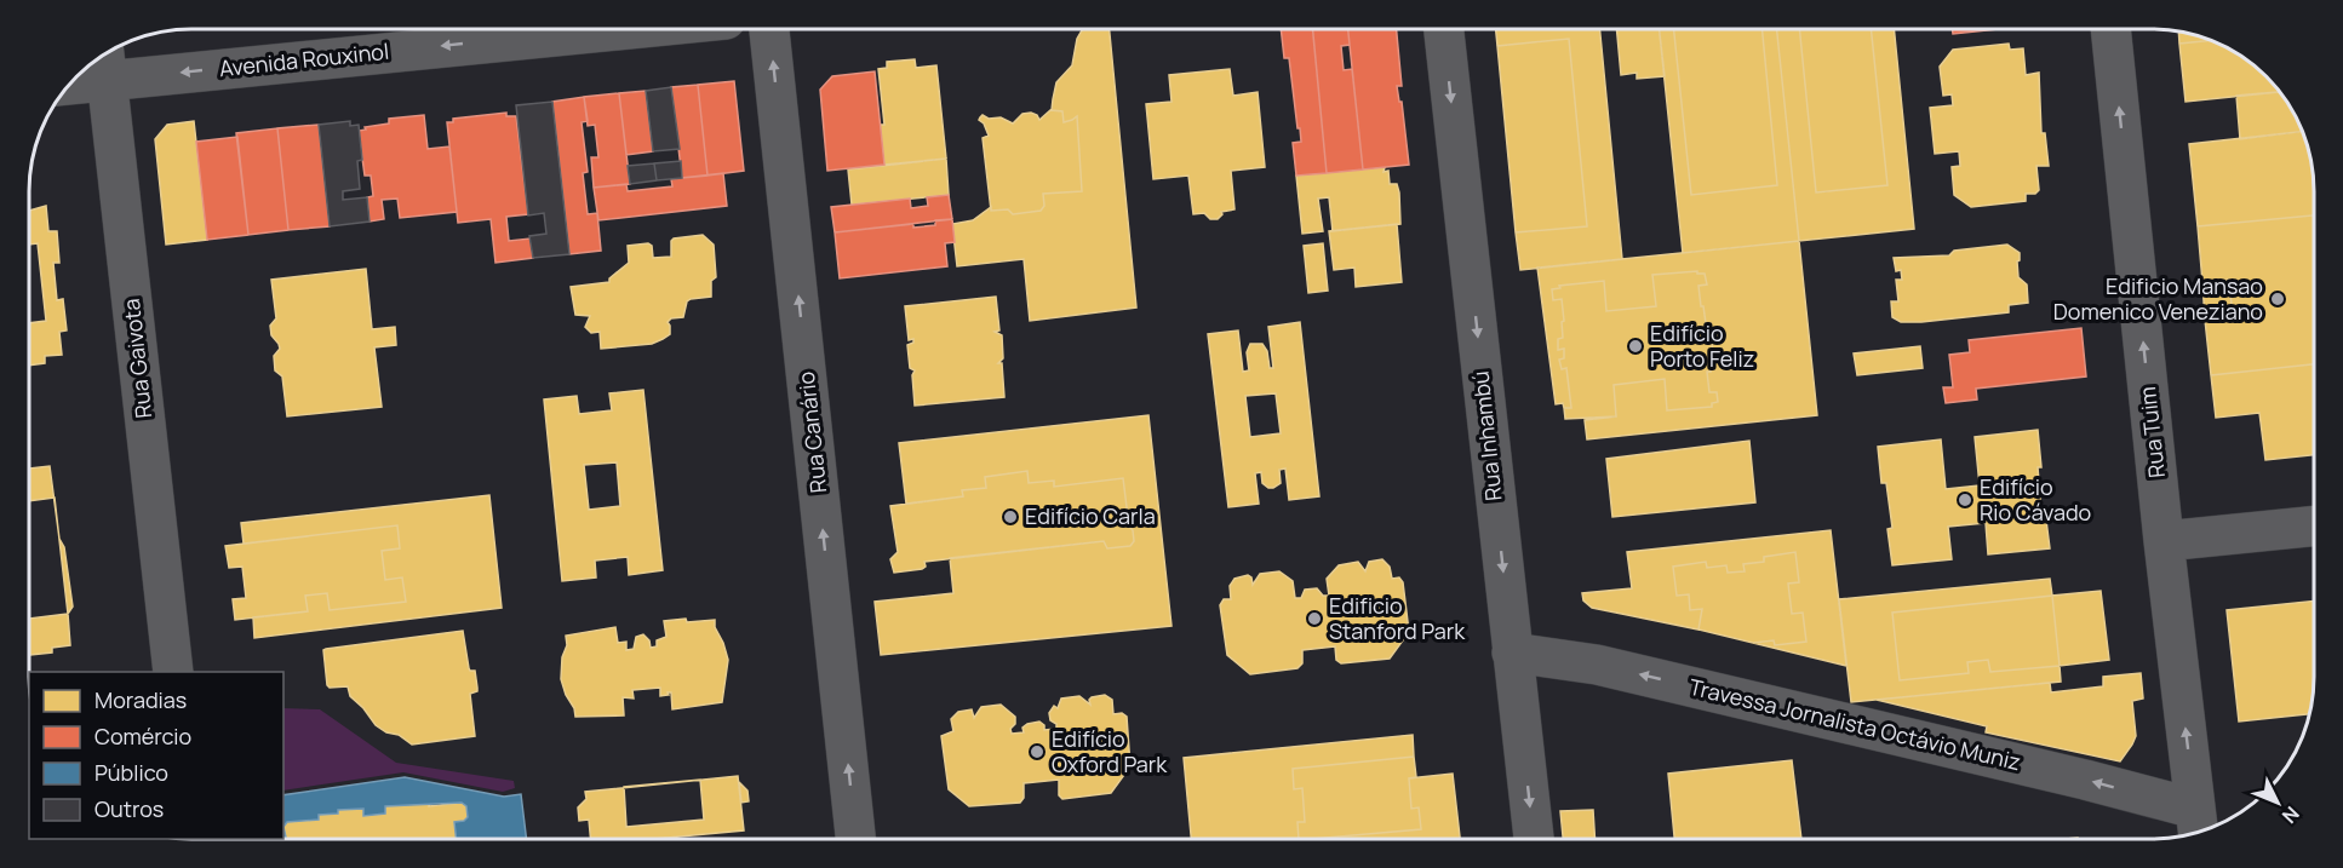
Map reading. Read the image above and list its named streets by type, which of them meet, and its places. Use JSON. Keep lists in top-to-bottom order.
{
  "streets": {
    "street": [
      "Avenida Rouxinol",
      "Rua Gaivota",
      "Rua Canário",
      "Rua Tuim",
      "Rua Inhambú",
      "Travessa Jornalista Octávio Muniz"
    ]
  },
  "crossings": [
    ["Avenida Rouxinol", "Rua Gaivota"],
    ["Rua Tuim", "Travessa Jornalista Octávio Muniz"],
    ["Rua Inhambú", "Travessa Jornalista Octávio Muniz"]
  ],
  "one_way": [
    "Avenida Rouxinol",
    "Rua Canário",
    "Rua Tuim",
    "Rua Inhambú",
    "Travessa Jornalista Octávio Muniz"
  ],
  "places": [
    "Edificio Mansao Domenico Veneziano",
    "Edifício Porto Feliz",
    "Edifício Rio Cávado",
    "Edifício Carla",
    "Edificio Stanford Park",
    "Edifício Oxford Park"
  ],
  "legend": [
    "Moradias",
    "Comércio",
    "Público",
    "Outros"
  ],
  "north": "bottom right"
}
